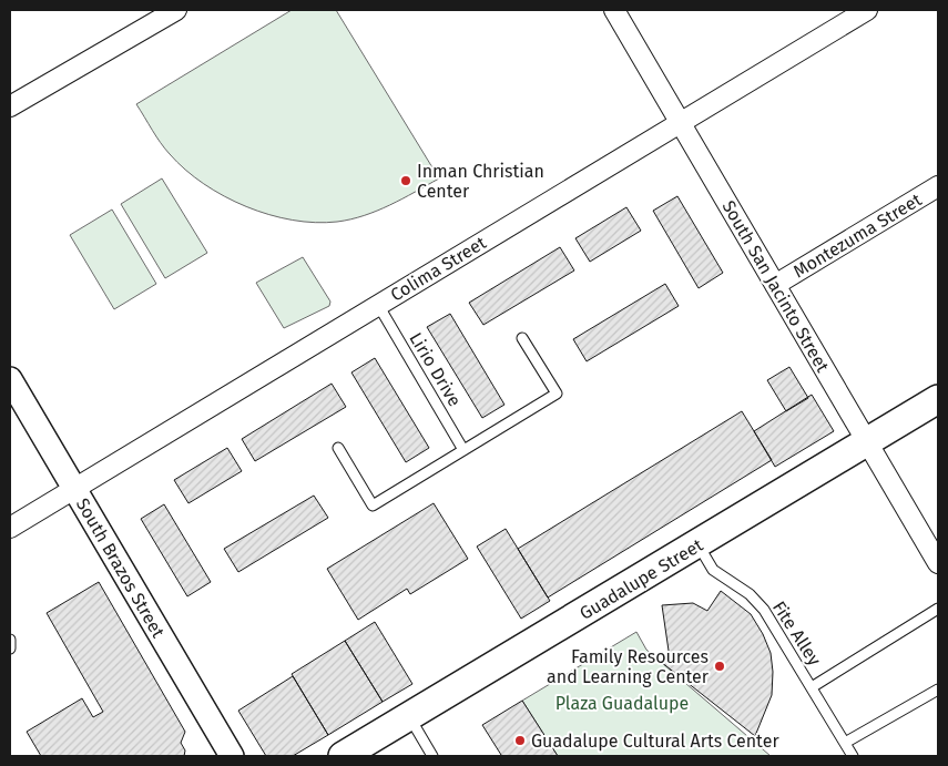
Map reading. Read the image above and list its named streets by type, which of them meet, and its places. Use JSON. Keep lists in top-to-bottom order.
{
  "streets": {
    "main road": ["Guadalupe Street"],
    "street": [
      "Montezuma Street",
      "Colima Street",
      "South San Jacinto Street",
      "South Brazos Street"
    ],
    "lane": ["Lirio Drive", "Fite Alley"]
  },
  "crossings": [
    ["Montezuma Street", "South San Jacinto Street"],
    ["Colima Street", "South San Jacinto Street"],
    ["Colima Street", "Lirio Drive"],
    ["Colima Street", "South Brazos Street"],
    ["South San Jacinto Street", "Guadalupe Street"],
    ["Guadalupe Street", "Fite Alley"]
  ],
  "parks": ["Plaza Guadalupe"],
  "places": ["Inman Christian Center", "Family Resources and Learning Center", "Guadalupe Cultural Arts Center"]
}
